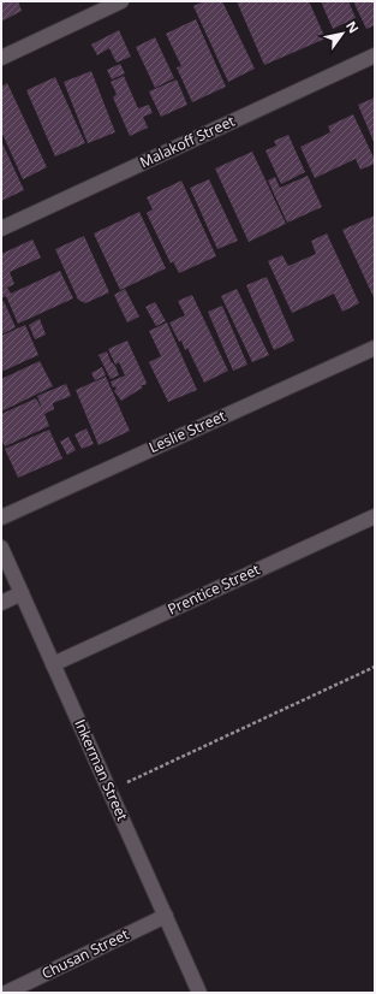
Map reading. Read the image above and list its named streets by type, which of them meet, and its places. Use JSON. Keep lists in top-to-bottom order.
{
  "streets": {
    "street": [
      "Malakoff Street",
      "Leslie Street",
      "Prentice Street",
      "Inkerman Street",
      "Chusan Street"
    ]
  },
  "crossings": [
    ["Prentice Street", "Inkerman Street"],
    ["Inkerman Street", "Chusan Street"]
  ],
  "north": "top right"
}
